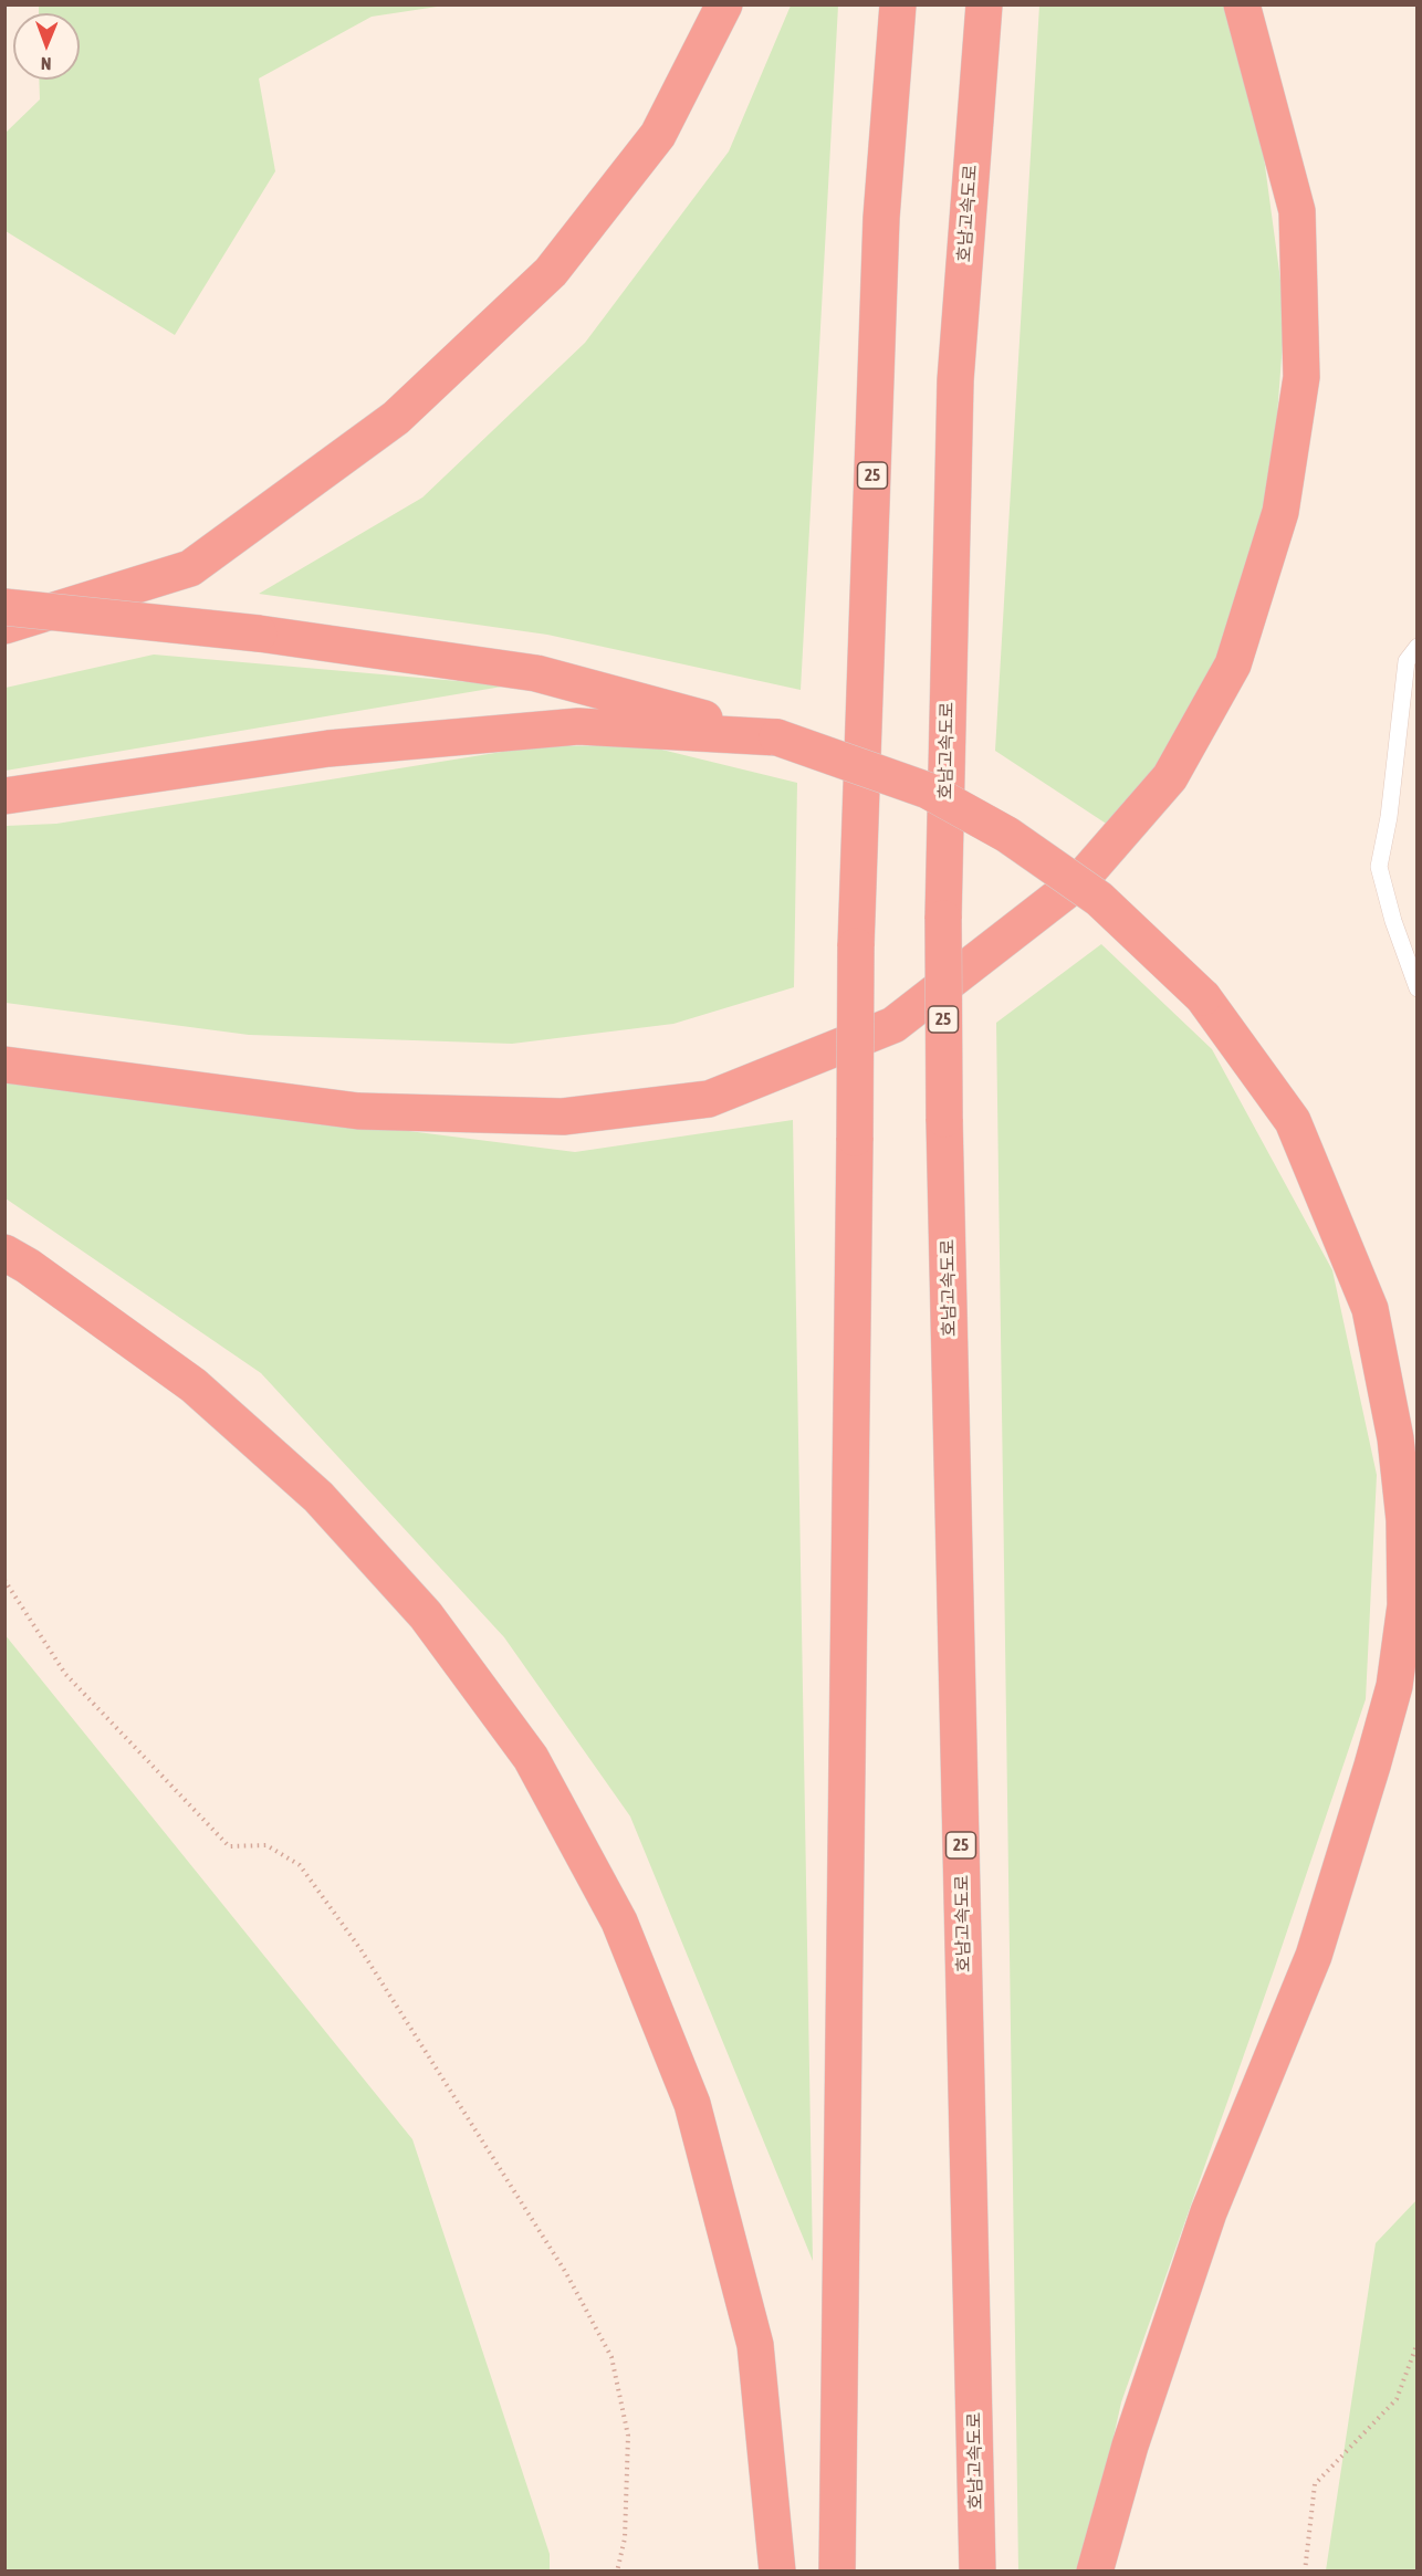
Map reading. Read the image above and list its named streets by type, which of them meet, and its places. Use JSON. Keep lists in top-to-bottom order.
{
  "streets": {
    "highway": ["호남고속도로", "25"]
  },
  "north": "bottom"
}
